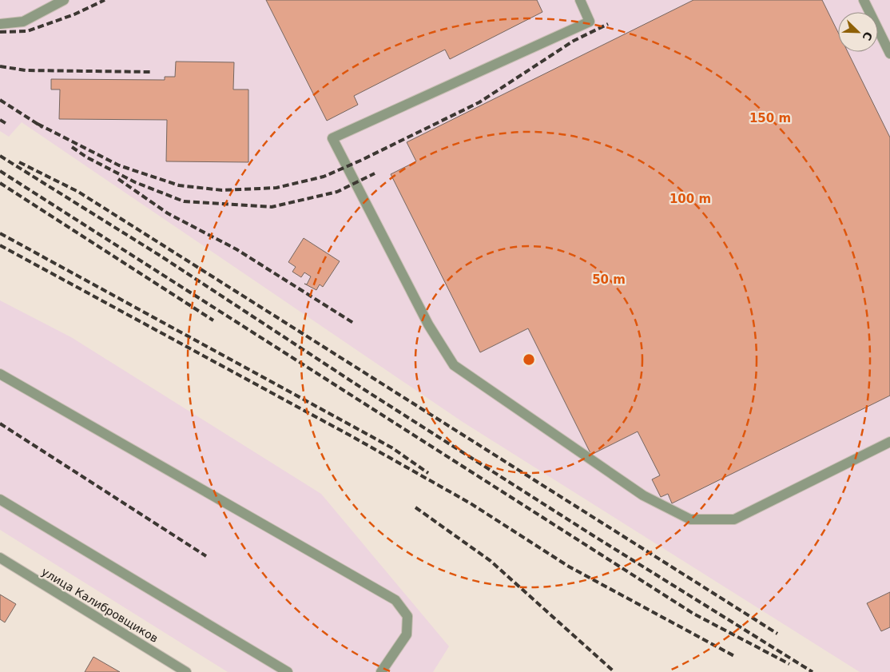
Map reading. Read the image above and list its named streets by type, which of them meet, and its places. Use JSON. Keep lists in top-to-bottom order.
{
  "streets": {
    "street": ["улица Калибровщиков"]
  },
  "north": "bottom right",
  "rings": ["150 m", "100 m", "50 m"]
}
